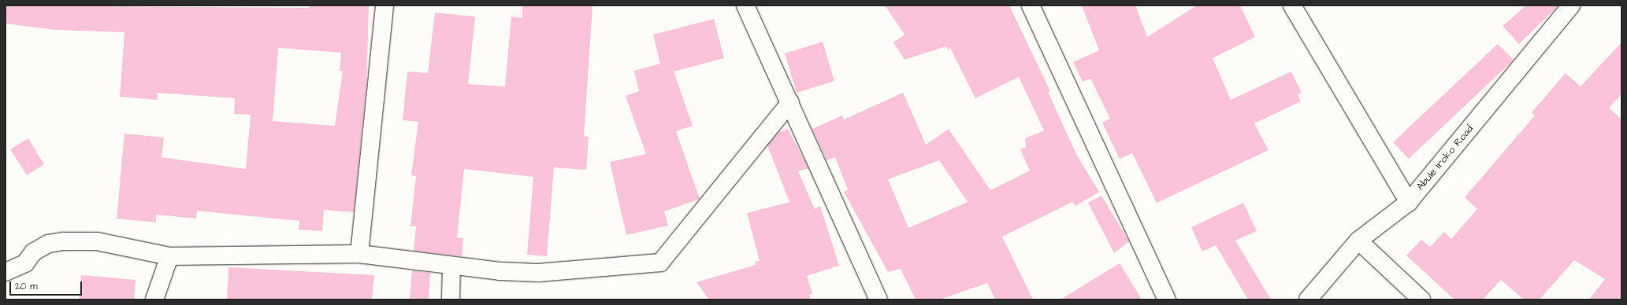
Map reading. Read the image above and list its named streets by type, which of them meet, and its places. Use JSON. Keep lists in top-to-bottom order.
{
  "streets": {
    "street": ["Abule Iroko Road"]
  },
  "scale_bar": "20 m"
}
